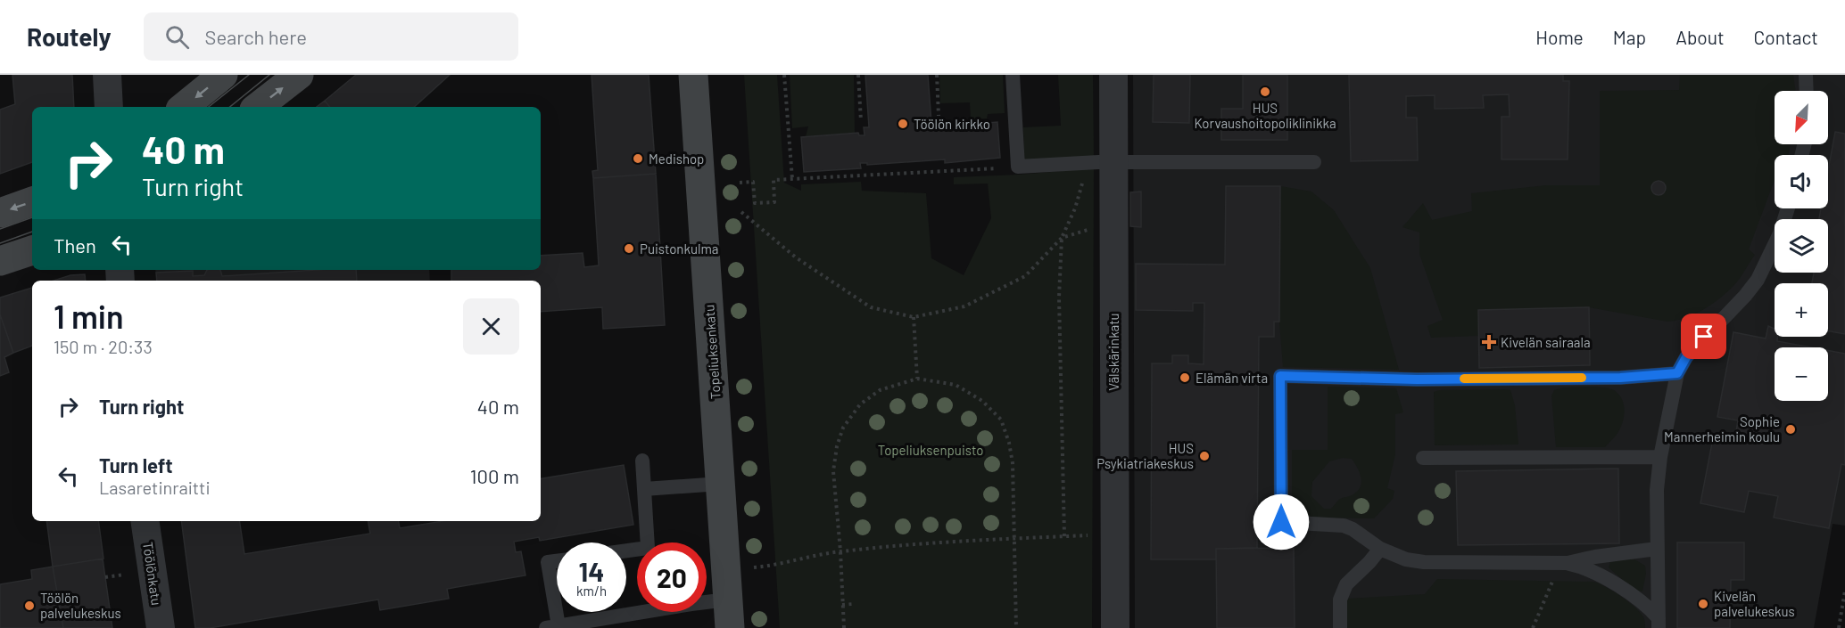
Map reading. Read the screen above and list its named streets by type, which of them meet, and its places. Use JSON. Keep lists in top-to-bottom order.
{
  "streets": {
    "main road": ["Topeliuksenkatu"],
    "street": ["Välskärinkatu", "Töölönkatu"]
  },
  "parks": ["Topeliuksenpuisto"],
  "places": {
    "other": [
      "HUS Korvaushoitopoliklinikka",
      "Töölön kirkko",
      "Medishop",
      "Puistonkulma",
      "Elämän virta",
      "Sophie Mannerheimin koulu",
      "HUS Psykiatriakeskus",
      "Kivelän palvelukeskus",
      "Töölön palvelukeskus"
    ],
    "health": ["Kivelän sairaala"]
  },
  "north": "bottom left",
  "page": {
    "header": "Routely",
    "search": "Search here",
    "nav": [
      "Home",
      "Map",
      "About",
      "Contact"
    ],
    "map_buttons": ["+", "−"],
    "turn": ["40 m", "Turn right"],
    "then": "Then",
    "heading": ["1 min", "150 m · 20:33"],
    "list": [
      {
        "name": "Turn right",
        "value": "40 m"
      },
      {
        "name": "Turn left",
        "note": "Lasaretinraitti",
        "value": "100 m"
      }
    ],
    "speed": "14 km/h",
    "limit": "20"
  }
}
